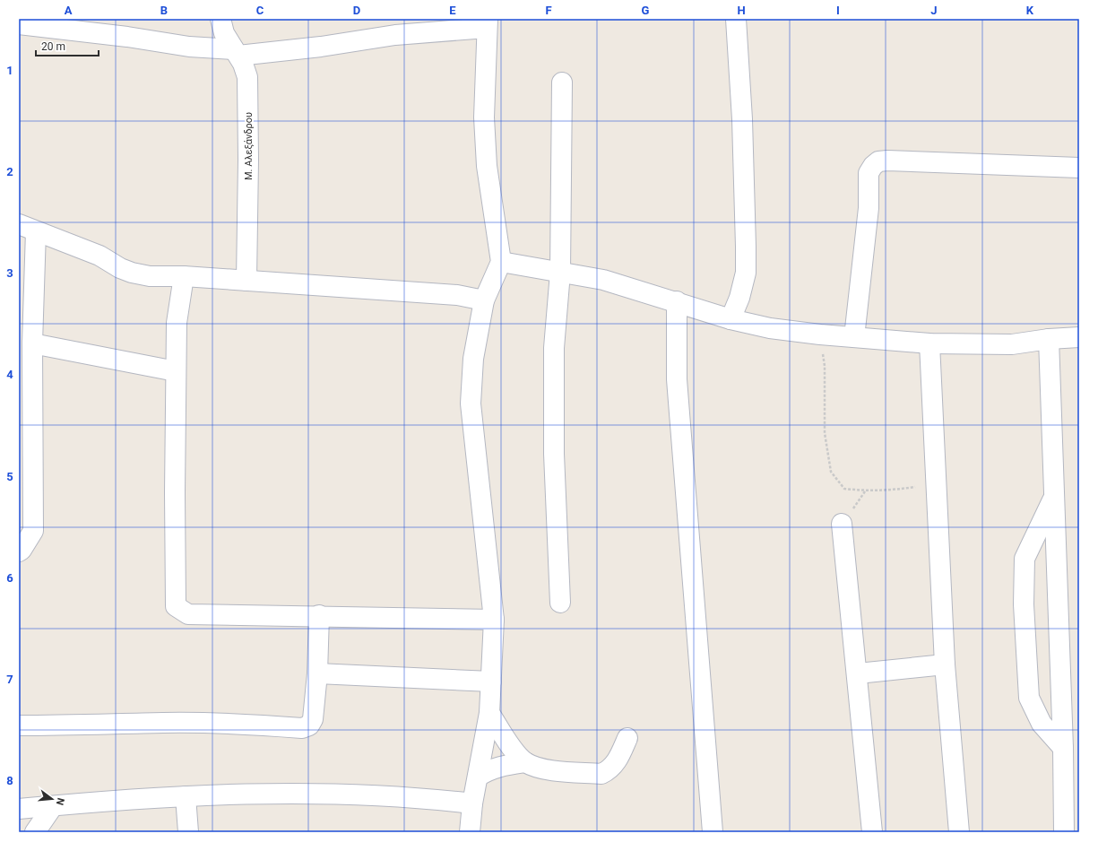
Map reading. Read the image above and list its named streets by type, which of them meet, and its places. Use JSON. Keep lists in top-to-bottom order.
{
  "streets": {
    "street": ["Μ. Αλεξάνδρου"]
  },
  "scale_bar": "20 m",
  "north": "right",
  "grid": {
    "columns": [
      "A",
      "B",
      "C",
      "D",
      "E",
      "F",
      "G",
      "H",
      "I",
      "J",
      "K"
    ],
    "rows": [
      "1",
      "2",
      "3",
      "4",
      "5",
      "6",
      "7",
      "8"
    ]
  }
}
